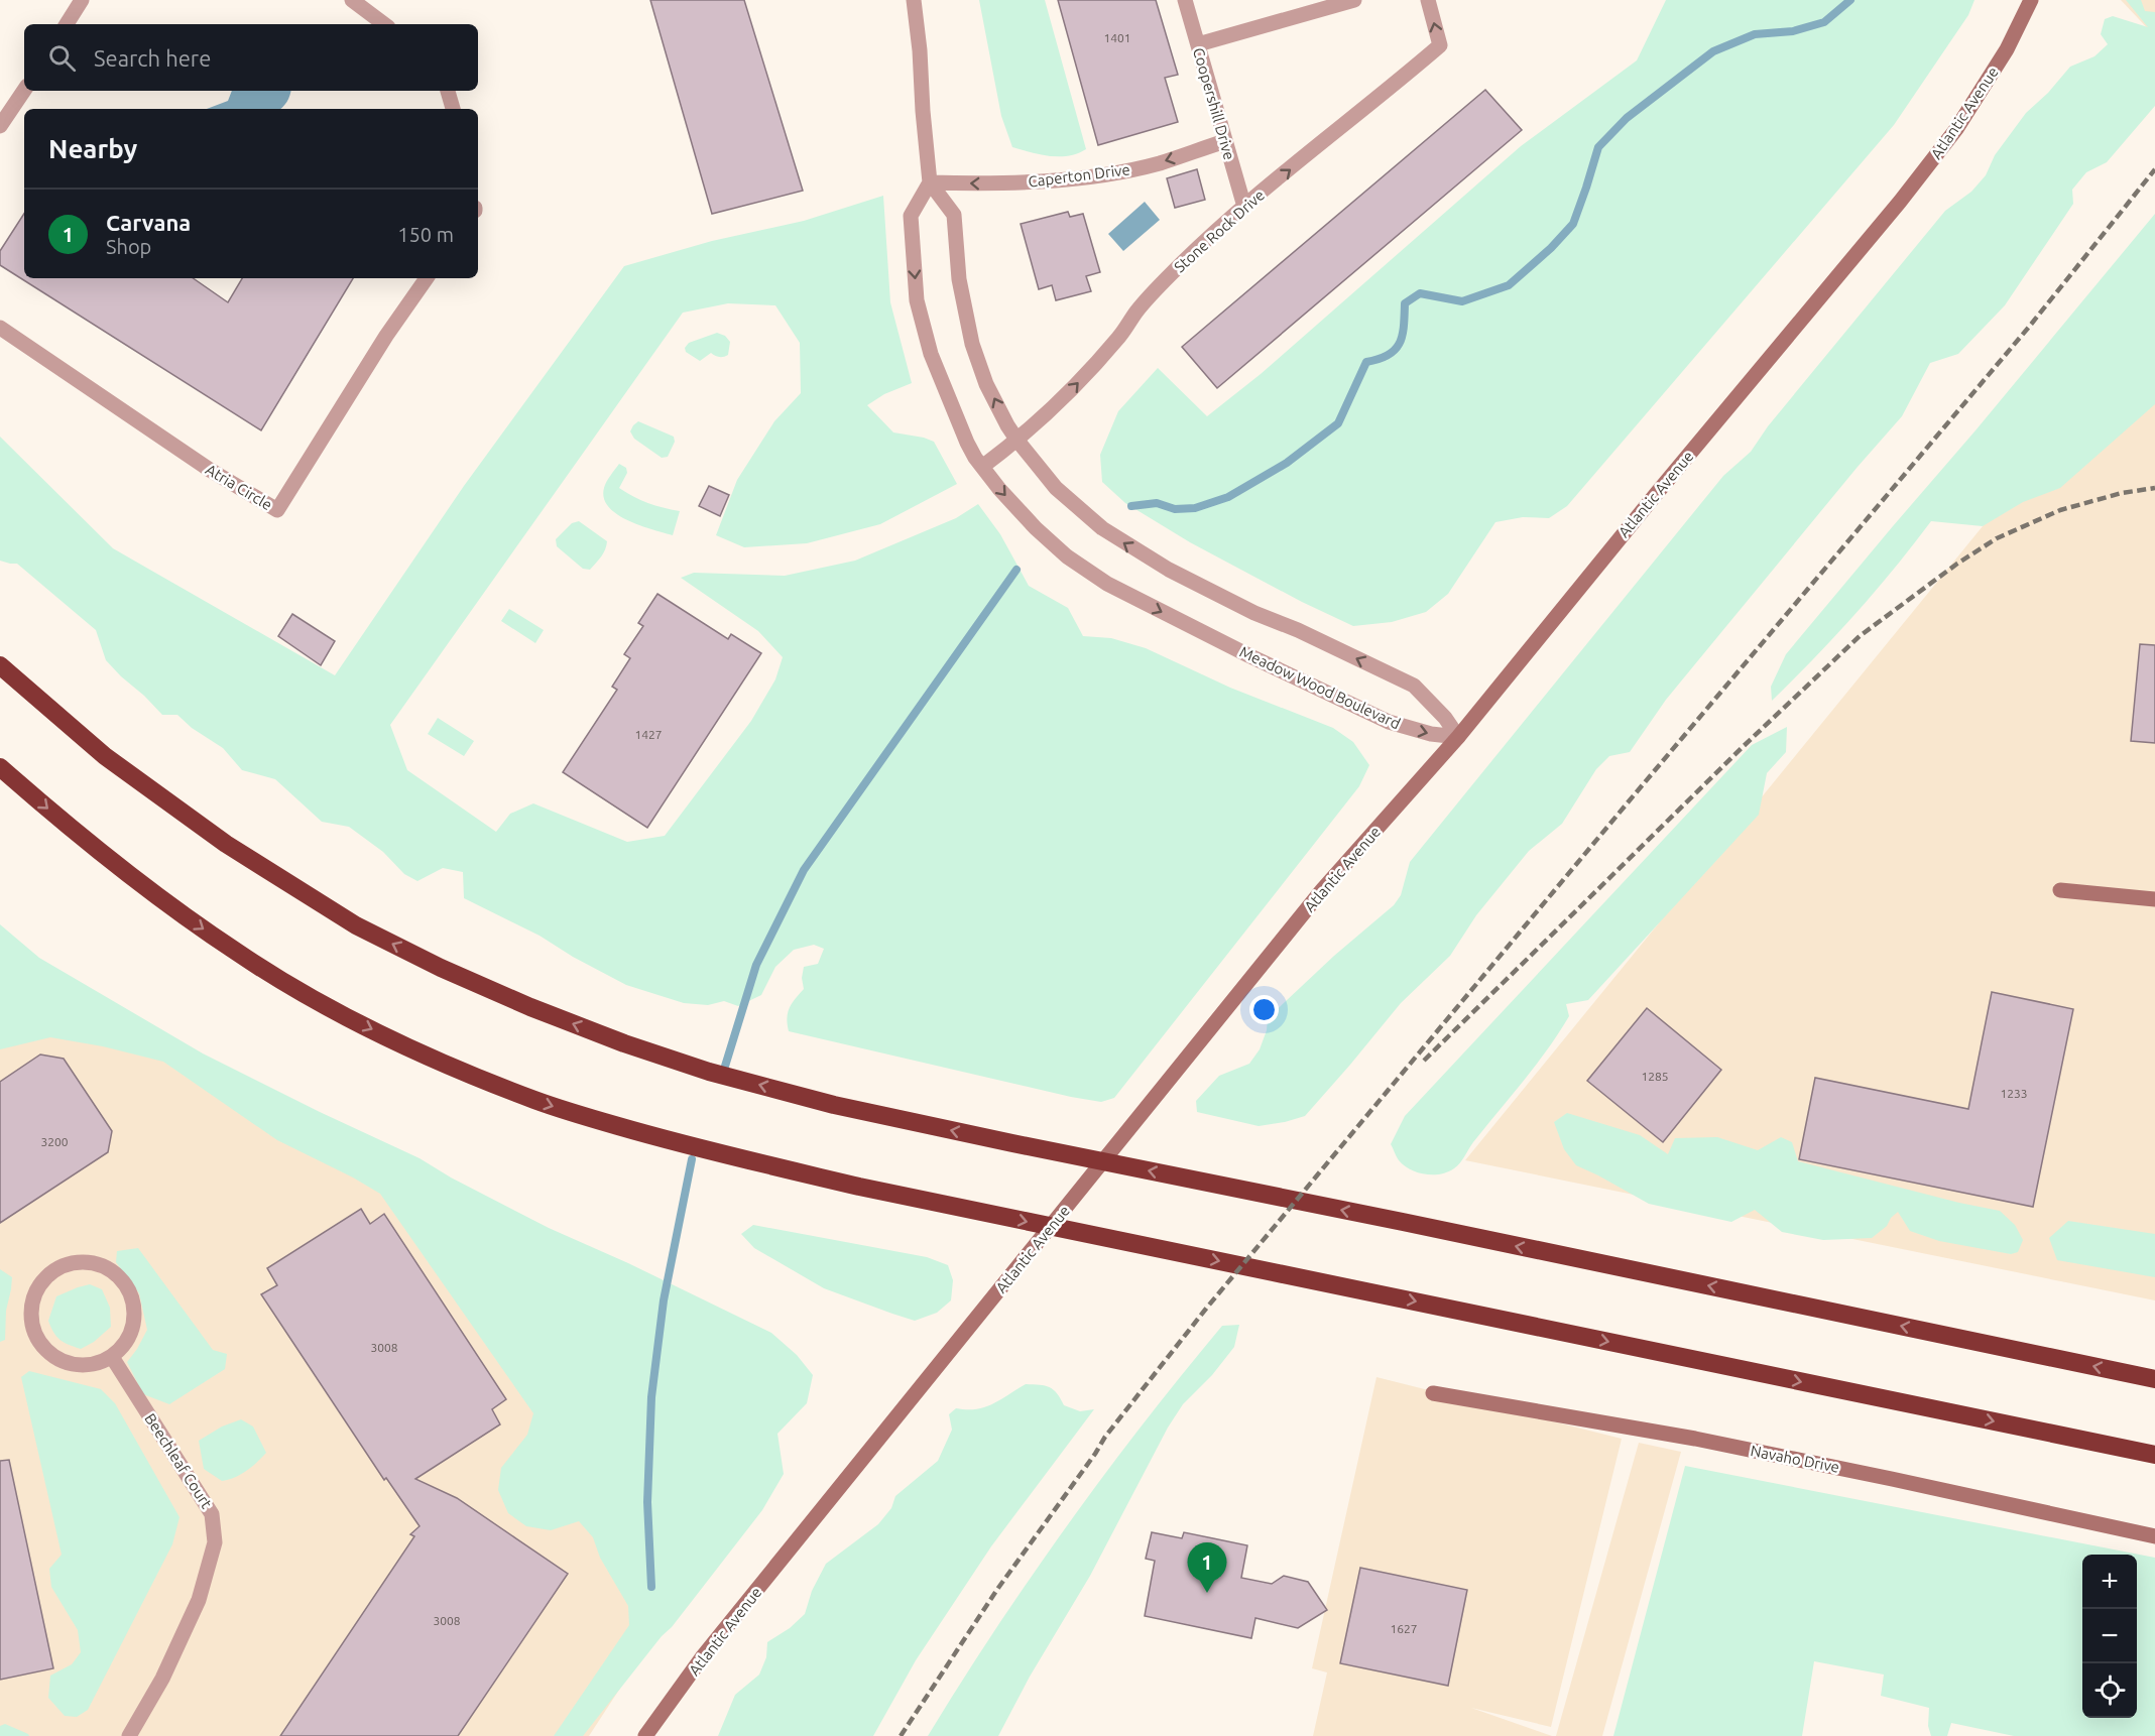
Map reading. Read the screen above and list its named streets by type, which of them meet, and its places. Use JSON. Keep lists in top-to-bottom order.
{
  "streets": {
    "main road": ["Atlantic Avenue", "Navaho Drive"],
    "street": [
      "Coopershill Drive",
      "Caperton Drive",
      "Stone Rock Drive",
      "Atria Circle",
      "Meadow Wood Boulevard",
      "Beechleaf Court"
    ]
  },
  "crossings": [
    ["Coopershill Drive", "Caperton Drive"],
    ["Coopershill Drive", "Stone Rock Drive"],
    ["Atlantic Avenue", "Meadow Wood Boulevard"],
    ["Caperton Drive", "Meadow Wood Boulevard"],
    ["Stone Rock Drive", "Meadow Wood Boulevard"]
  ],
  "one_way": ["Caperton Drive", "Stone Rock Drive"],
  "house_numbers": [
    "1401",
    "1427",
    "1285",
    "1233",
    "3200",
    "3008",
    "3008",
    "1627"
  ],
  "page": {
    "search": "Search here",
    "heading": "Nearby",
    "list": [
      {
        "mark": "1",
        "name": "Carvana",
        "note": "Shop",
        "value": "150 m"
      }
    ],
    "pins": "1",
    "map_buttons": ["+", "−"]
  }
}
